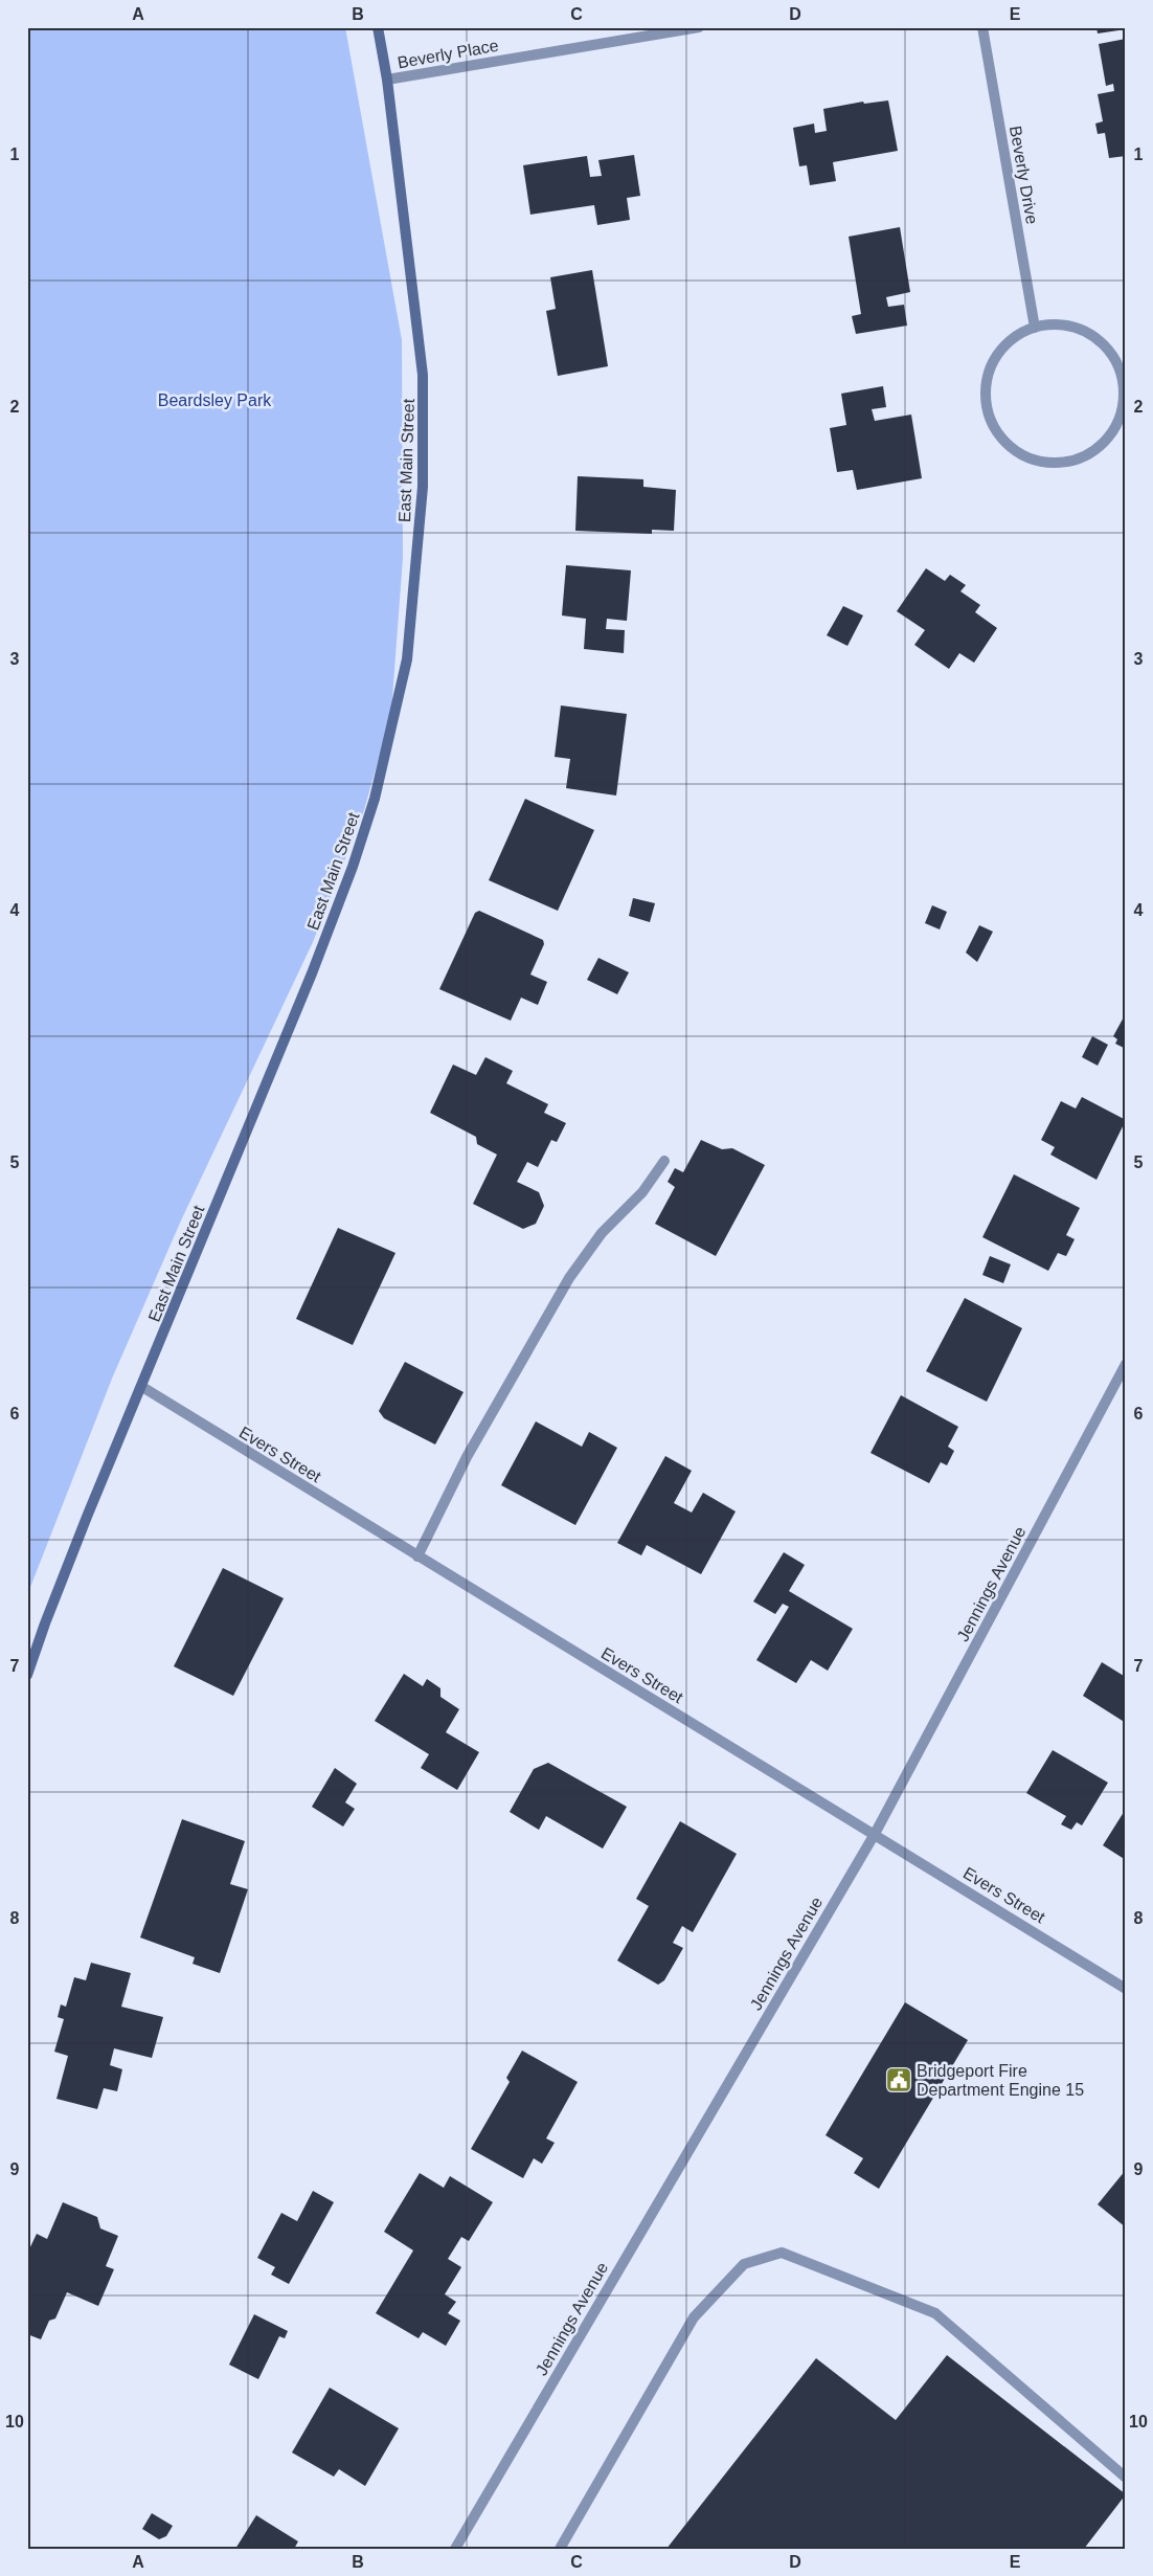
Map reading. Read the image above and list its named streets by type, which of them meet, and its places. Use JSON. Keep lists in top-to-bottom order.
{
  "streets": {
    "main road": ["East Main Street"],
    "street": [
      "Beverly Place",
      "Beverly Drive",
      "Evers Street",
      "Jennings Avenue"
    ]
  },
  "crossings": [
    ["Beverly Place", "East Main Street"],
    ["East Main Street", "Evers Street"],
    ["Evers Street", "Jennings Avenue"]
  ],
  "parks": ["Beardsley Park"],
  "places": {
    "public building": ["Bridgeport Fire Department Engine 15"]
  },
  "grid": {
    "columns": [
      "A",
      "B",
      "C",
      "D",
      "E"
    ],
    "rows": [
      "1",
      "2",
      "3",
      "4",
      "5",
      "6",
      "7",
      "8",
      "9",
      "10"
    ]
  }
}
